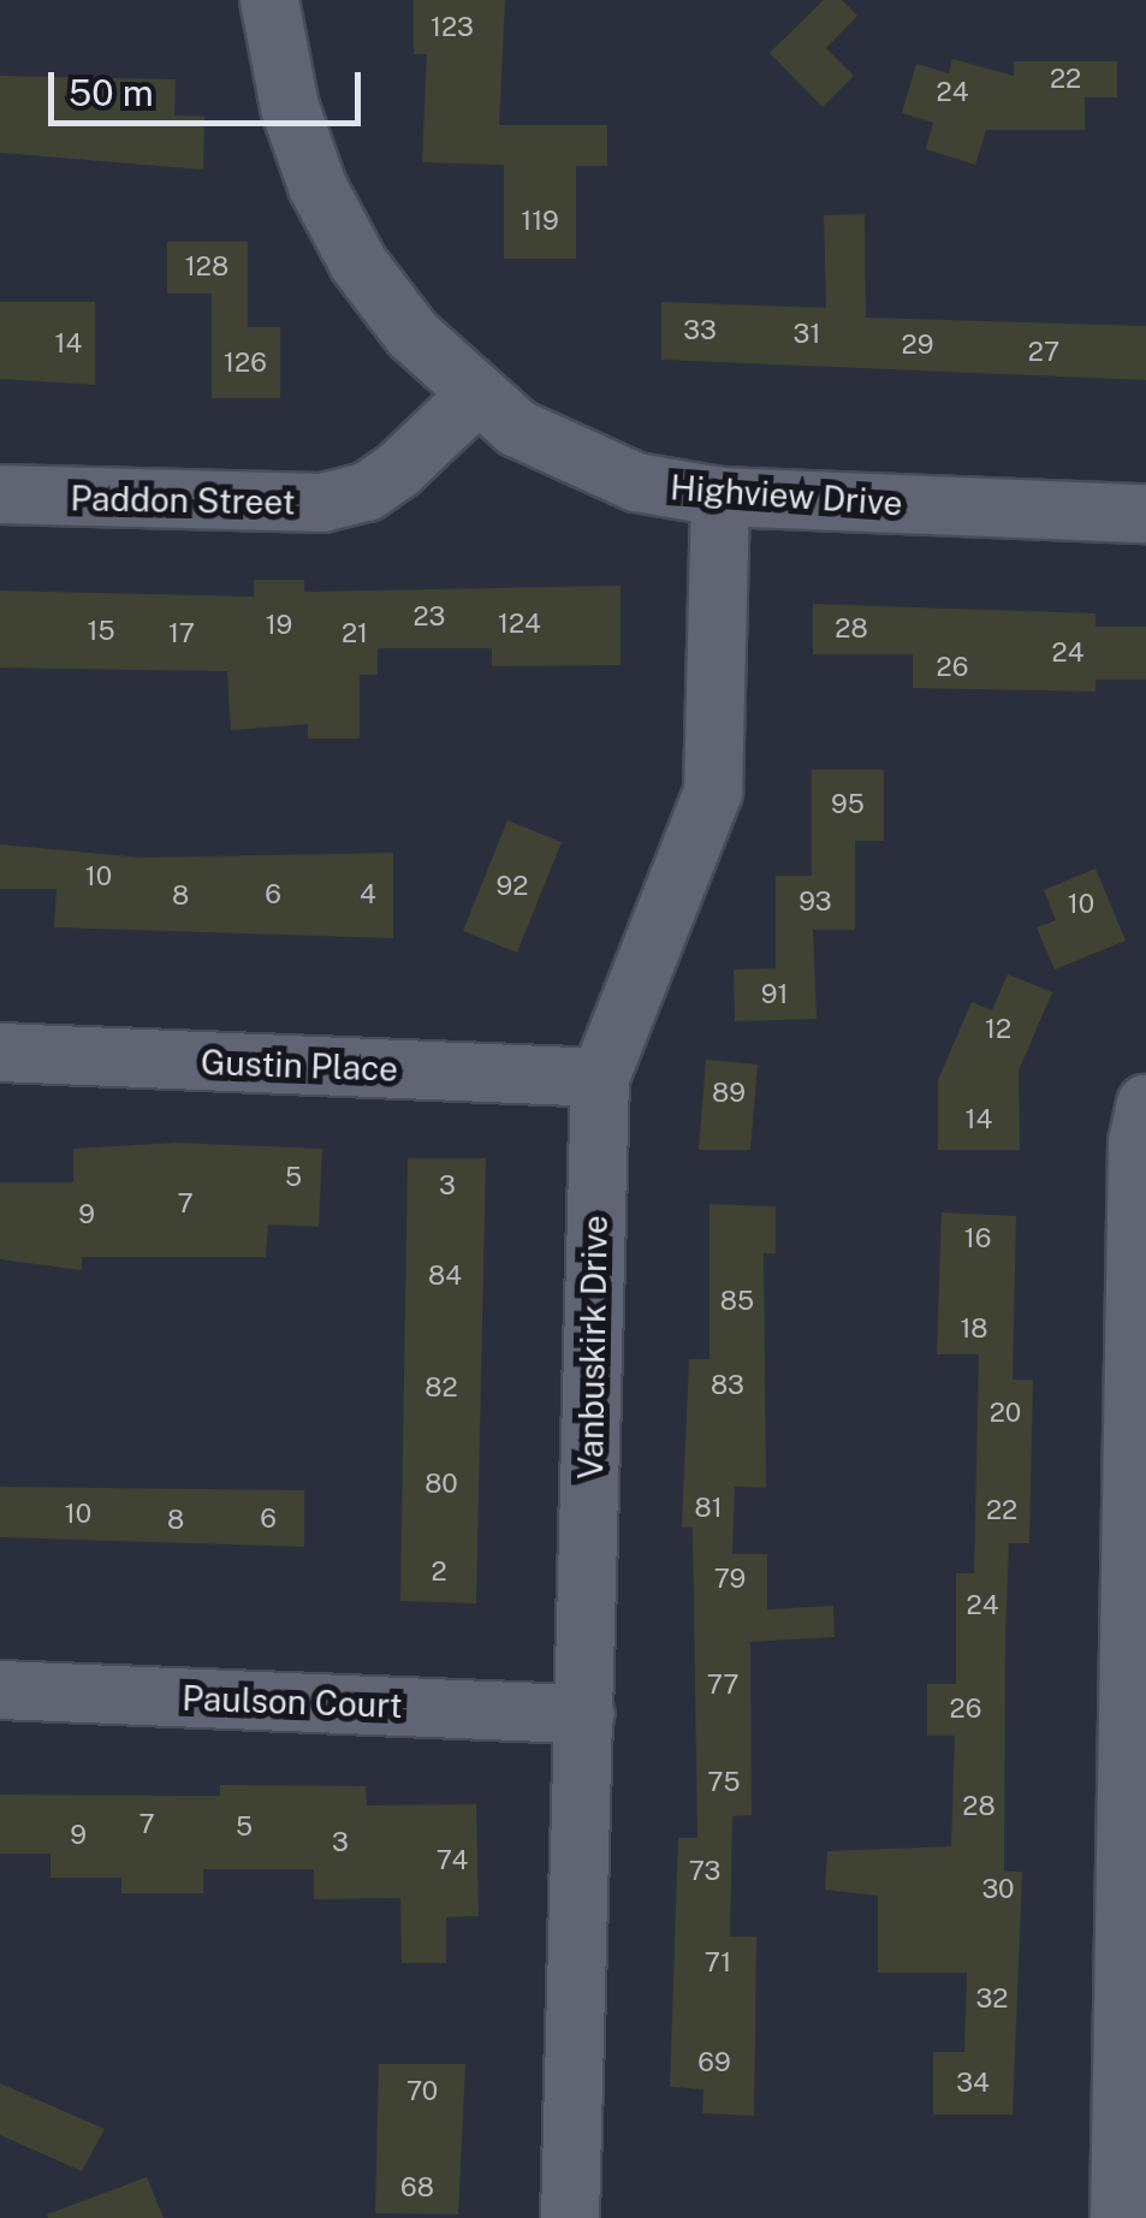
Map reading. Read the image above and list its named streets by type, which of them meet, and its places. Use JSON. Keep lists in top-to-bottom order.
{
  "streets": {
    "street": [
      "Highview Drive",
      "Paddon Street",
      "Gustin Place",
      "Vanbuskirk Drive",
      "Paulson Court"
    ]
  },
  "crossings": [
    ["Highview Drive", "Paddon Street"],
    ["Highview Drive", "Vanbuskirk Drive"],
    ["Gustin Place", "Vanbuskirk Drive"],
    ["Vanbuskirk Drive", "Paulson Court"]
  ],
  "house_numbers": [
    "123",
    "22",
    "24",
    "119",
    "128",
    "33",
    "31",
    "14",
    "29",
    "27",
    "126",
    "23",
    "124",
    "19",
    "28",
    "15",
    "17",
    "21",
    "24",
    "26",
    "95",
    "10",
    "92",
    "6",
    "4",
    "8",
    "93",
    "10",
    "91",
    "12",
    "89",
    "14",
    "5",
    "3",
    "7",
    "9",
    "16",
    "84",
    "85",
    "18",
    "83",
    "82",
    "20",
    "80",
    "81",
    "22",
    "10",
    "6",
    "8",
    "2",
    "79",
    "24",
    "77",
    "26",
    "75",
    "28",
    "7",
    "5",
    "9",
    "3",
    "74",
    "73",
    "30",
    "71",
    "32",
    "69",
    "34",
    "70",
    "68"
  ],
  "scale_bar": "50 m"
}
